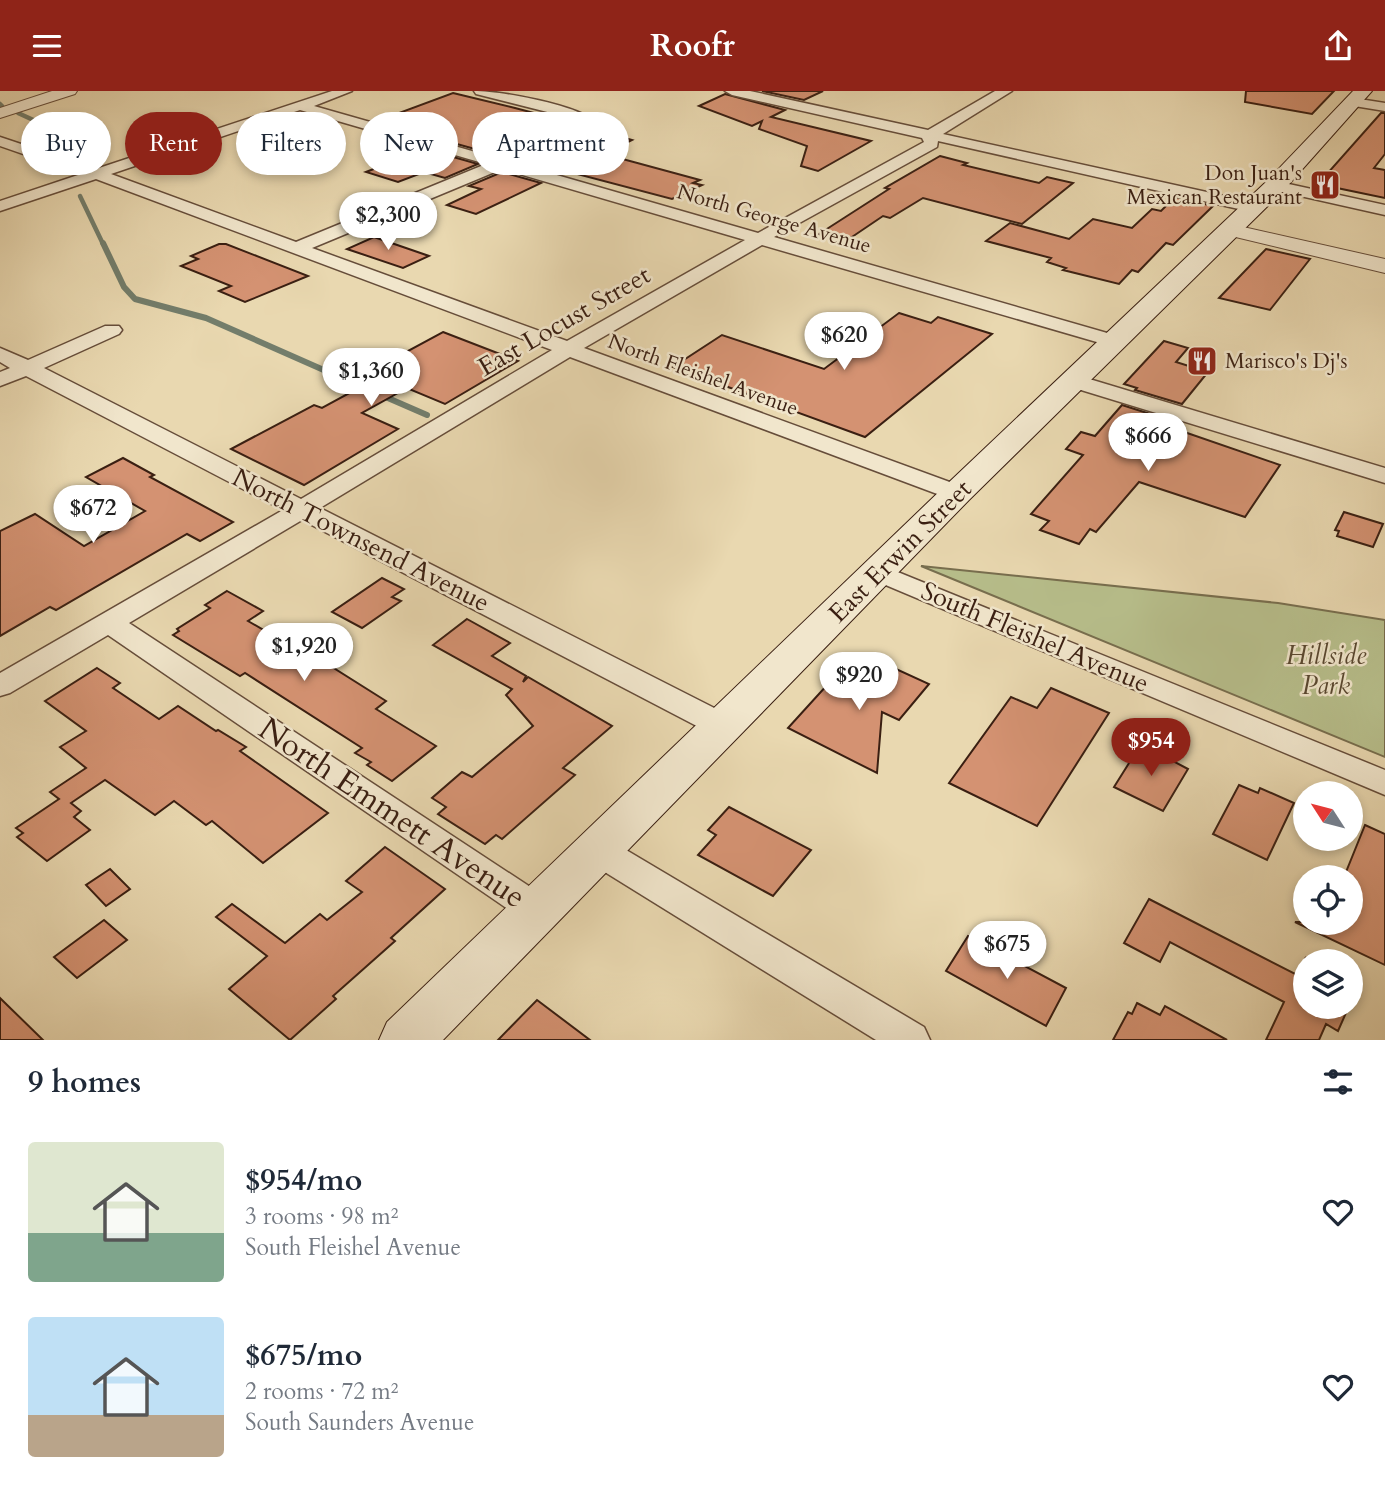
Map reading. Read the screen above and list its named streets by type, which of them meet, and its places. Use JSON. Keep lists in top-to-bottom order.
{
  "streets": {
    "main road": ["East Erwin Street"],
    "street": [
      "North George Avenue",
      "East Locust Street",
      "North Fleishel Avenue",
      "North Townsend Avenue",
      "South Fleishel Avenue",
      "North Emmett Avenue"
    ]
  },
  "crossings": [
    ["North George Avenue", "East Locust Street"],
    ["North George Avenue", "East Erwin Street"],
    ["East Locust Street", "North Fleishel Avenue"],
    ["East Locust Street", "North Townsend Avenue"],
    ["East Locust Street", "North Emmett Avenue"],
    ["North Fleishel Avenue", "East Erwin Street"],
    ["North Townsend Avenue", "East Erwin Street"],
    ["East Erwin Street", "South Fleishel Avenue"],
    ["East Erwin Street", "North Emmett Avenue"]
  ],
  "parks": ["Hillside Park"],
  "places": {
    "restaurant": ["Don Juan's Mexican Restaurant", "Marisco's Dj's"]
  },
  "north": "top left",
  "page": {
    "header": "Roofr",
    "chip": [
      "Buy",
      "Rent",
      "Filters",
      "New",
      "Apartment"
    ],
    "price": [
      "$2,300",
      "$620",
      "$1,360",
      "$666",
      "$672",
      "$1,920",
      "$920",
      "$954",
      "$675"
    ],
    "heading": "9 homes",
    "list": [
      {
        "name": "$954/mo",
        "note": "3 rooms · 98 m² · South Fleishel Avenue"
      },
      {
        "name": "$675/mo",
        "note": "2 rooms · 72 m² · South Saunders Avenue"
      }
    ]
  }
}
